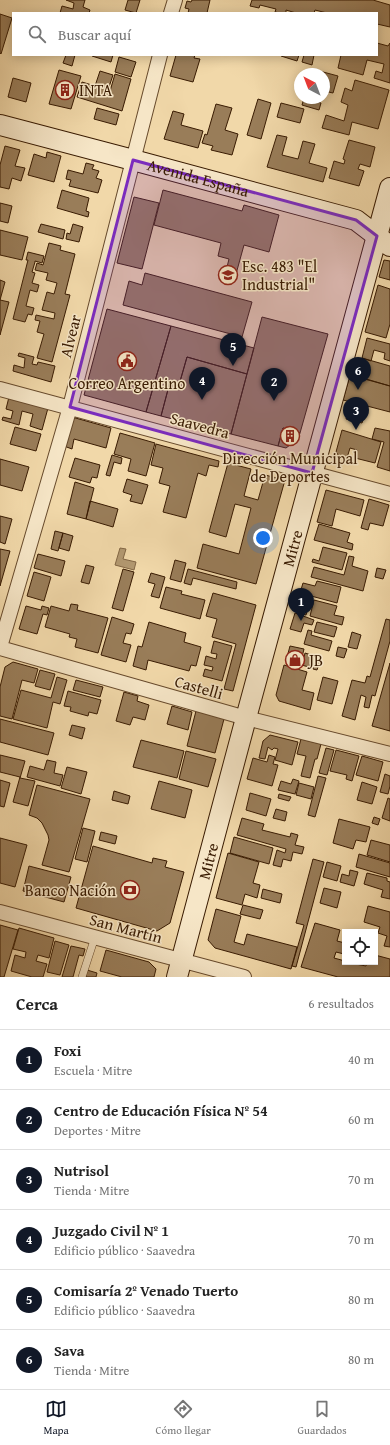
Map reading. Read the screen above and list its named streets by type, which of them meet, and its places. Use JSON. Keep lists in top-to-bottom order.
{
  "streets": {
    "street": [
      "Avenida España",
      "Alvear",
      "Saavedra",
      "Mitre",
      "Castelli",
      "San Martín"
    ]
  },
  "crossings": [
    ["Avenida España", "Alvear"],
    ["Avenida España", "Mitre"],
    ["Alvear", "Saavedra"],
    ["Alvear", "Castelli"],
    ["Saavedra", "Mitre"],
    ["Mitre", "Castelli"],
    ["Mitre", "San Martín"]
  ],
  "places": {
    "building": ["INTA", "Dirección Municipal de Deportes"],
    "school or university": ["Esc. 483 \"El Industrial\""],
    "public building": ["Correo Argentino"],
    "shop": ["JB"],
    "bank": ["Banco Nación"]
  },
  "north": "top left",
  "page": {
    "search": "Buscar aquí",
    "pins": [
      "5",
      "6",
      "4",
      "2",
      "3",
      "1"
    ],
    "heading": ["Cerca", "6 resultados"],
    "list": [
      {
        "mark": "1",
        "name": "Foxi",
        "note": "Escuela · Mitre",
        "value": "40 m"
      },
      {
        "mark": "2",
        "name": "Centro de Educación Física Nº 54",
        "note": "Deportes · Mitre",
        "value": "60 m"
      },
      {
        "mark": "3",
        "name": "Nutrisol",
        "note": "Tienda · Mitre",
        "value": "70 m"
      },
      {
        "mark": "4",
        "name": "Juzgado Civil Nº 1",
        "note": "Edificio público · Saavedra",
        "value": "70 m"
      },
      {
        "mark": "5",
        "name": "Comisaría 2º Venado Tuerto",
        "note": "Edificio público · Saavedra",
        "value": "80 m"
      },
      {
        "mark": "6",
        "name": "Sava",
        "note": "Tienda · Mitre",
        "value": "80 m"
      }
    ],
    "nav": ["Mapa", "Cómo llegar", "Guardados"]
  }
}
